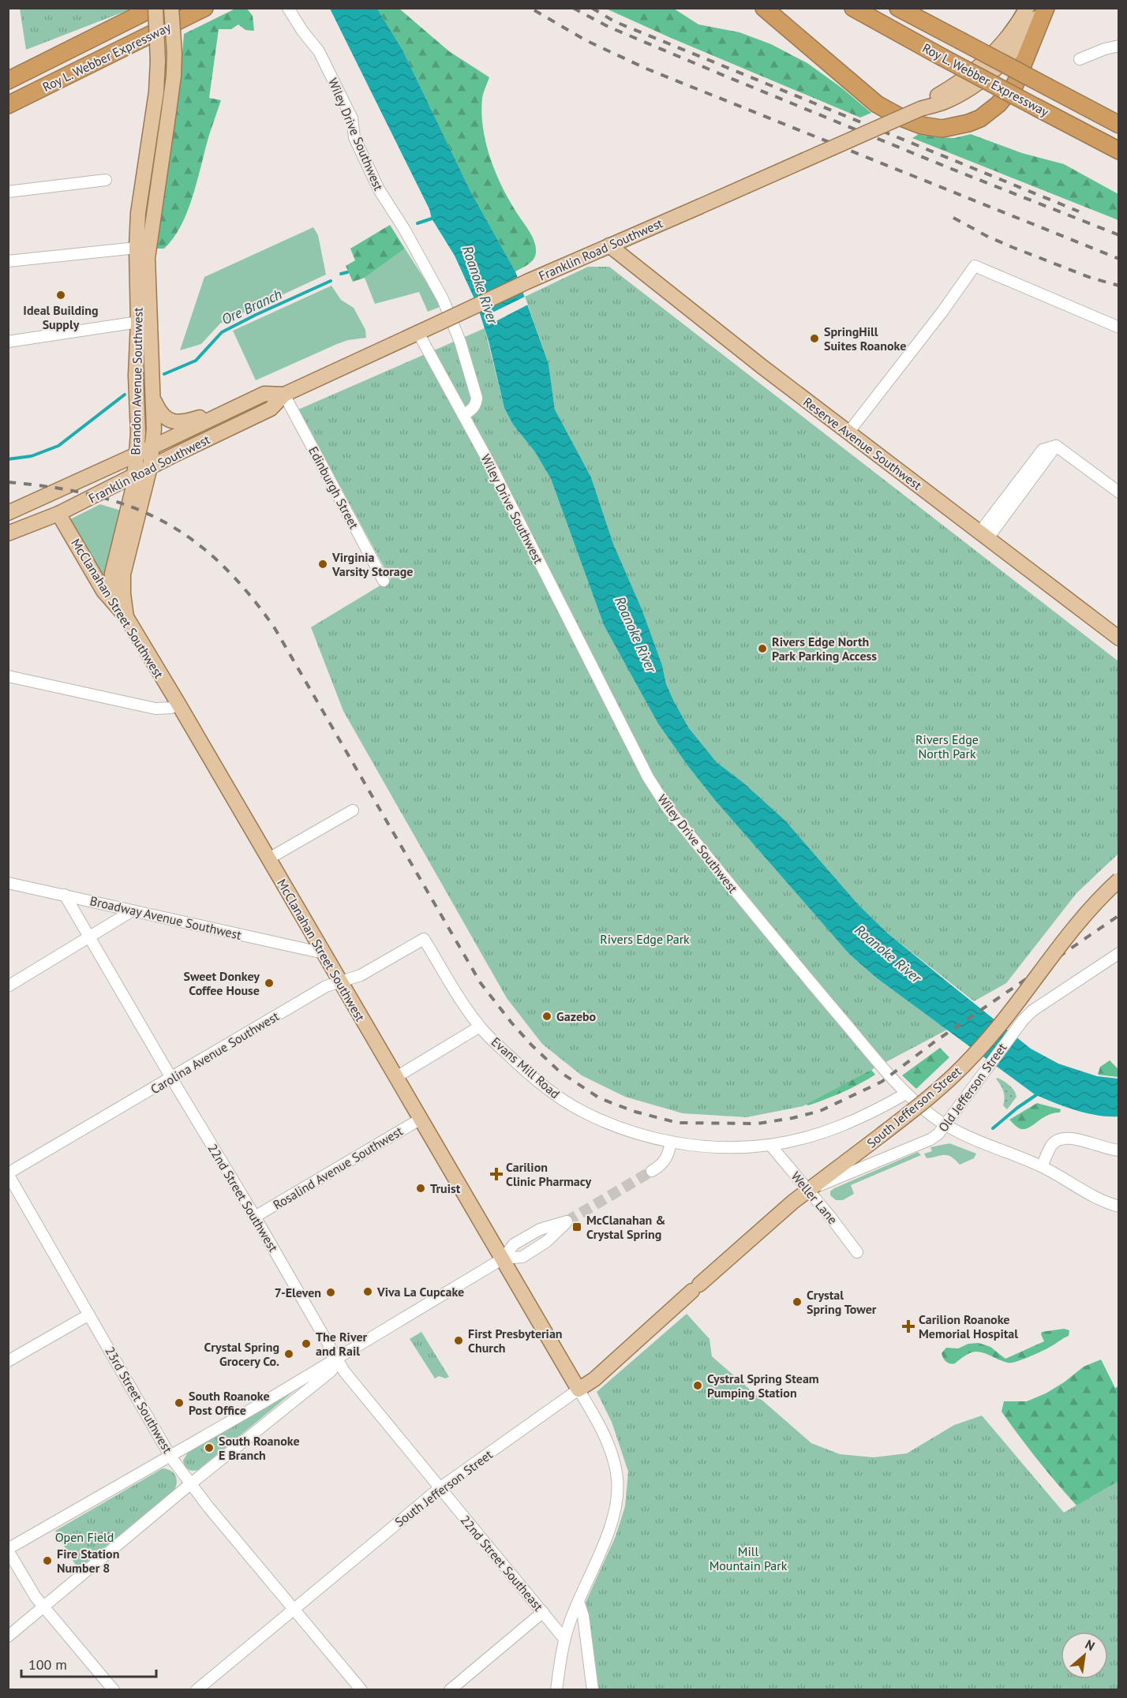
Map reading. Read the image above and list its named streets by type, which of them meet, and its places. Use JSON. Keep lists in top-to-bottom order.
{
  "streets": {
    "highway": ["Roy L. Webber Expressway"],
    "main road": [
      "Franklin Road Southwest",
      "Brandon Avenue Southwest",
      "Reserve Avenue Southwest",
      "McClanahan Street Southwest",
      "South Jefferson Street"
    ],
    "street": [
      "Wiley Drive Southwest",
      "Edinburgh Street",
      "Broadway Avenue Southwest",
      "Carolina Avenue Southwest",
      "Evans Mill Road",
      "Old Jefferson Street",
      "Rosalind Avenue Southwest",
      "22nd Street Southwest",
      "Weller Lane",
      "23rd Street Southwest",
      "22nd Street Southeast"
    ]
  },
  "crossings": [
    ["Roy L. Webber Expressway", "Brandon Avenue Southwest"],
    ["Wiley Drive Southwest", "Franklin Road Southwest"],
    ["Wiley Drive Southwest", "Evans Mill Road"],
    ["Wiley Drive Southwest", "Old Jefferson Street"],
    ["Franklin Road Southwest", "Brandon Avenue Southwest"],
    ["Franklin Road Southwest", "Reserve Avenue Southwest"],
    ["Franklin Road Southwest", "Edinburgh Street"],
    ["Franklin Road Southwest", "McClanahan Street Southwest"],
    ["Brandon Avenue Southwest", "McClanahan Street Southwest"],
    ["McClanahan Street Southwest", "Broadway Avenue Southwest"],
    ["McClanahan Street Southwest", "Carolina Avenue Southwest"],
    ["McClanahan Street Southwest", "South Jefferson Street"],
    ["McClanahan Street Southwest", "Rosalind Avenue Southwest"],
    ["Broadway Avenue Southwest", "22nd Street Southwest"],
    ["Carolina Avenue Southwest", "Evans Mill Road"],
    ["Carolina Avenue Southwest", "22nd Street Southwest"],
    ["Carolina Avenue Southwest", "23rd Street Southwest"],
    ["Evans Mill Road", "Weller Lane"],
    ["Old Jefferson Street", "South Jefferson Street"],
    ["Old Jefferson Street", "Weller Lane"],
    ["South Jefferson Street", "22nd Street Southwest"],
    ["South Jefferson Street", "Weller Lane"],
    ["South Jefferson Street", "23rd Street Southwest"],
    ["South Jefferson Street", "22nd Street Southeast"],
    ["Rosalind Avenue Southwest", "22nd Street Southwest"],
    ["22nd Street Southwest", "22nd Street Southeast"]
  ],
  "water": ["Roanoke River", "Ore Branch"],
  "parks": [
    "Rivers Edge North Park",
    "Rivers Edge Park",
    "Open Field",
    "Mill Mountain Park"
  ],
  "places": {
    "other": [
      "Ideal Building Supply",
      "SpringHill Suites Roanoke",
      "Virginia Varsity Storage",
      "Rivers Edge North Park Parking Access",
      "Sweet Donkey Coffee House",
      "Gazebo",
      "Truist",
      "Viva La Cupcake",
      "7-Eleven",
      "Crystal Spring Tower",
      "First Presbyterian Church",
      "The River and Rail",
      "Crystal Spring Grocery Co.",
      "Cystral Spring Steam Pumping Station",
      "South Roanoke Post Office",
      "South Roanoke E Branch",
      "Fire Station Number 8"
    ],
    "health": ["Carilion Clinic Pharmacy", "Carilion Roanoke Memorial Hospital"],
    "transit": ["McClanahan & Crystal Spring"]
  },
  "scale_bar": "100 m",
  "north": "top right"
}
